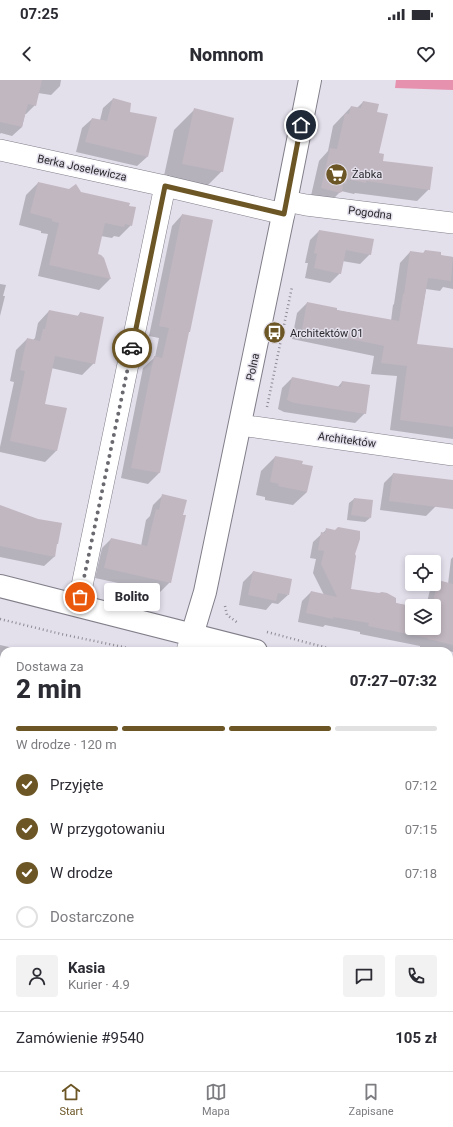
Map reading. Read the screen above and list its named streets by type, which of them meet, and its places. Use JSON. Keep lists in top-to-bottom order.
{
  "streets": {
    "street": [
      "Berka Joselewicza",
      "Pogodna",
      "Polna",
      "Architektów"
    ]
  },
  "crossings": [
    ["Berka Joselewicza", "Pogodna"],
    ["Berka Joselewicza", "Polna"],
    ["Pogodna", "Polna"],
    ["Polna", "Architektów"]
  ],
  "places": {
    "supermarket": ["Żabka"],
    "bus stop": ["Architektów 01"],
    "other": ["Bolito"]
  },
  "page": {
    "status": "07:25",
    "header": "Nomnom",
    "bubble": "Bolito",
    "heading": ["2 min", "Dostawa za", "07:27–07:32"],
    "panel": [
      "Kasia",
      "Kurier · 4.9",
      "Zamówienie #9540",
      "105 zł"
    ],
    "bar": "W drodze · 120 m",
    "list": [
      ["Przyjęte", "07:12"],
      ["W przygotowaniu", "07:15"],
      ["W drodze", "07:18"],
      "Dostarczone"
    ],
    "tabs": ["Start", "Mapa", "Zapisane"]
  }
}
